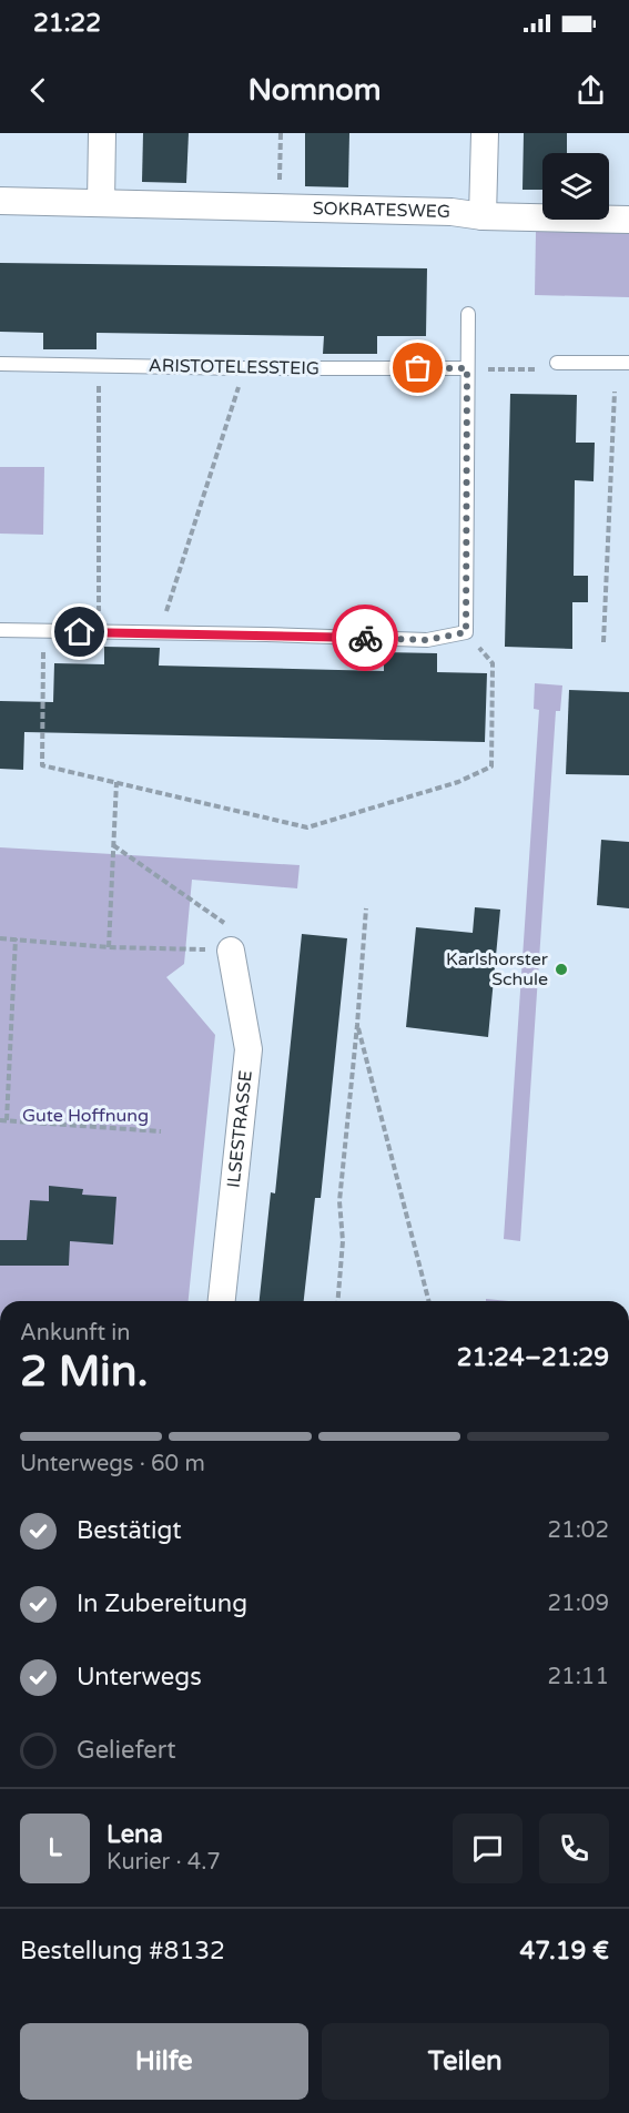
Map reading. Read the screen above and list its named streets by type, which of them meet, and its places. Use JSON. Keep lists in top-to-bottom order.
{
  "streets": {
    "street": ["SOKRATESWEG", "ILSESTRASSE"],
    "lane": ["ARISTOTELESSTEIG"]
  },
  "parks": ["Gute Hoffnung"],
  "places": ["Karlshorster Schule"],
  "page": {
    "status": "21:22",
    "header": "Nomnom",
    "heading": ["2 Min.", "Ankunft in", "21:24–21:29"],
    "panel": [
      "Lena",
      "Kurier · 4.7",
      "Bestellung #8132",
      "47.19 €"
    ],
    "bar": "Unterwegs · 60 m",
    "list": [
      ["Bestätigt", "21:02"],
      ["In Zubereitung", "21:09"],
      ["Unterwegs", "21:11"],
      "Geliefert"
    ],
    "round": "L",
    "buttons": ["Hilfe", "Teilen"]
  }
}
